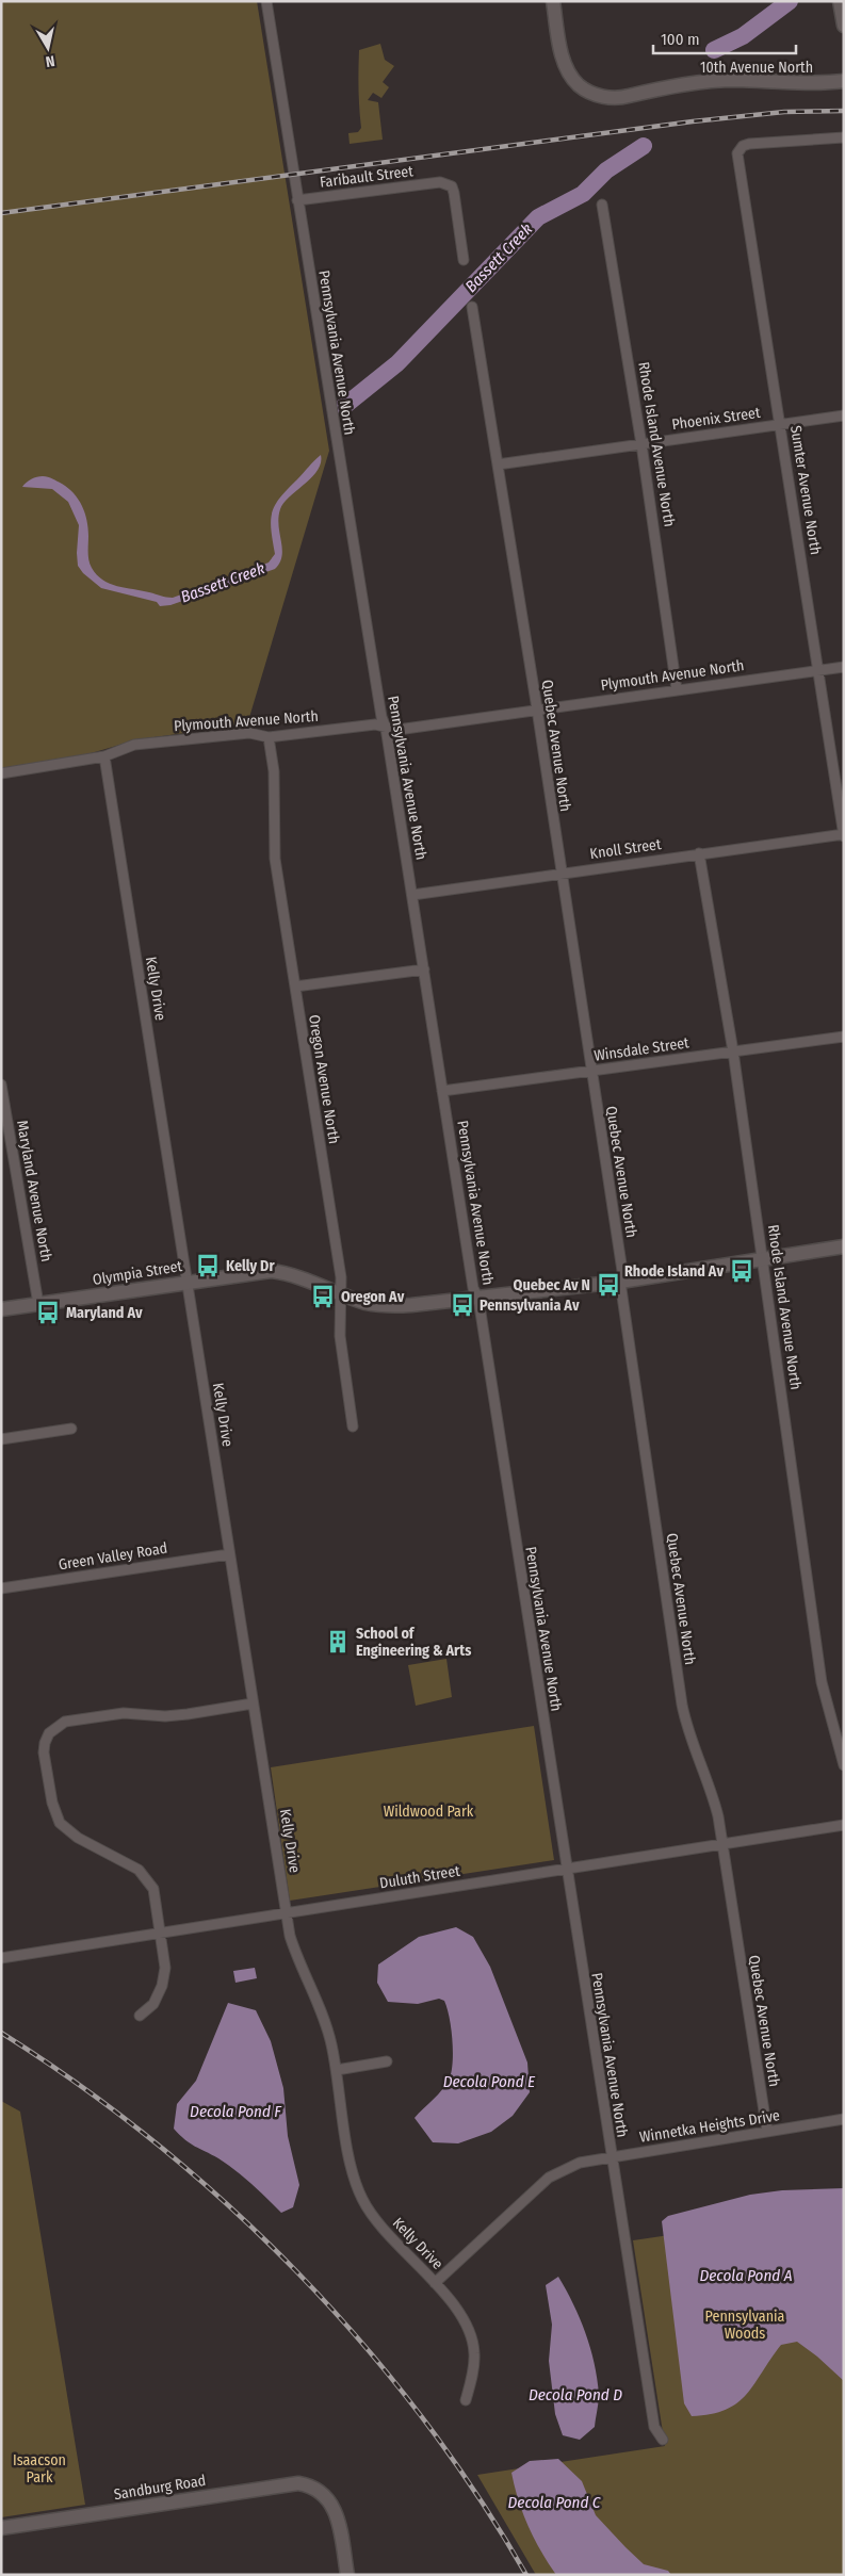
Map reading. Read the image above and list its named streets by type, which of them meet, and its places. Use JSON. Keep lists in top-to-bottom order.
{
  "streets": {
    "street": [
      "10th Avenue North",
      "Faribault Street",
      "Pennsylvania Avenue North",
      "Phoenix Street",
      "Rhode Island Avenue North",
      "Sumter Avenue North",
      "Plymouth Avenue North",
      "Quebec Avenue North",
      "Knoll Street",
      "Kelly Drive",
      "Winsdale Street",
      "Oregon Avenue North",
      "Maryland Avenue North",
      "Olympia Street",
      "Green Valley Road",
      "Duluth Street",
      "Winnetka Heights Drive",
      "Sandburg Road"
    ]
  },
  "crossings": [
    ["Faribault Street", "Pennsylvania Avenue North"],
    ["Pennsylvania Avenue North", "Plymouth Avenue North"],
    ["Pennsylvania Avenue North", "Knoll Street"],
    ["Pennsylvania Avenue North", "Winsdale Street"],
    ["Pennsylvania Avenue North", "Olympia Street"],
    ["Pennsylvania Avenue North", "Duluth Street"],
    ["Pennsylvania Avenue North", "Winnetka Heights Drive"],
    ["Phoenix Street", "Rhode Island Avenue North"],
    ["Phoenix Street", "Sumter Avenue North"],
    ["Phoenix Street", "Quebec Avenue North"],
    ["Rhode Island Avenue North", "Plymouth Avenue North"],
    ["Rhode Island Avenue North", "Knoll Street"],
    ["Rhode Island Avenue North", "Winsdale Street"],
    ["Rhode Island Avenue North", "Olympia Street"],
    ["Sumter Avenue North", "Plymouth Avenue North"],
    ["Sumter Avenue North", "Knoll Street"],
    ["Plymouth Avenue North", "Quebec Avenue North"],
    ["Plymouth Avenue North", "Kelly Drive"],
    ["Plymouth Avenue North", "Oregon Avenue North"],
    ["Quebec Avenue North", "Knoll Street"],
    ["Quebec Avenue North", "Winsdale Street"],
    ["Quebec Avenue North", "Olympia Street"],
    ["Quebec Avenue North", "Duluth Street"],
    ["Quebec Avenue North", "Winnetka Heights Drive"],
    ["Kelly Drive", "Olympia Street"],
    ["Kelly Drive", "Green Valley Road"],
    ["Kelly Drive", "Duluth Street"],
    ["Kelly Drive", "Winnetka Heights Drive"],
    ["Oregon Avenue North", "Olympia Street"],
    ["Maryland Avenue North", "Olympia Street"]
  ],
  "water": [
    "Bassett Creek",
    "Decola Pond E",
    "Decola Pond F",
    "Decola Pond A",
    "Decola Pond D",
    "Decola Pond C"
  ],
  "parks": ["Wildwood Park", "Pennsylvania Woods", "Isaacson Park"],
  "places": {
    "bus stop": [
      "Kelly Dr",
      "Rhode Island Av",
      "Quebec Av N",
      "Oregon Av",
      "Pennsylvania Av",
      "Maryland Av"
    ],
    "building": ["School of Engineering & Arts"]
  },
  "scale_bar": "100 m",
  "north": "bottom"
}
